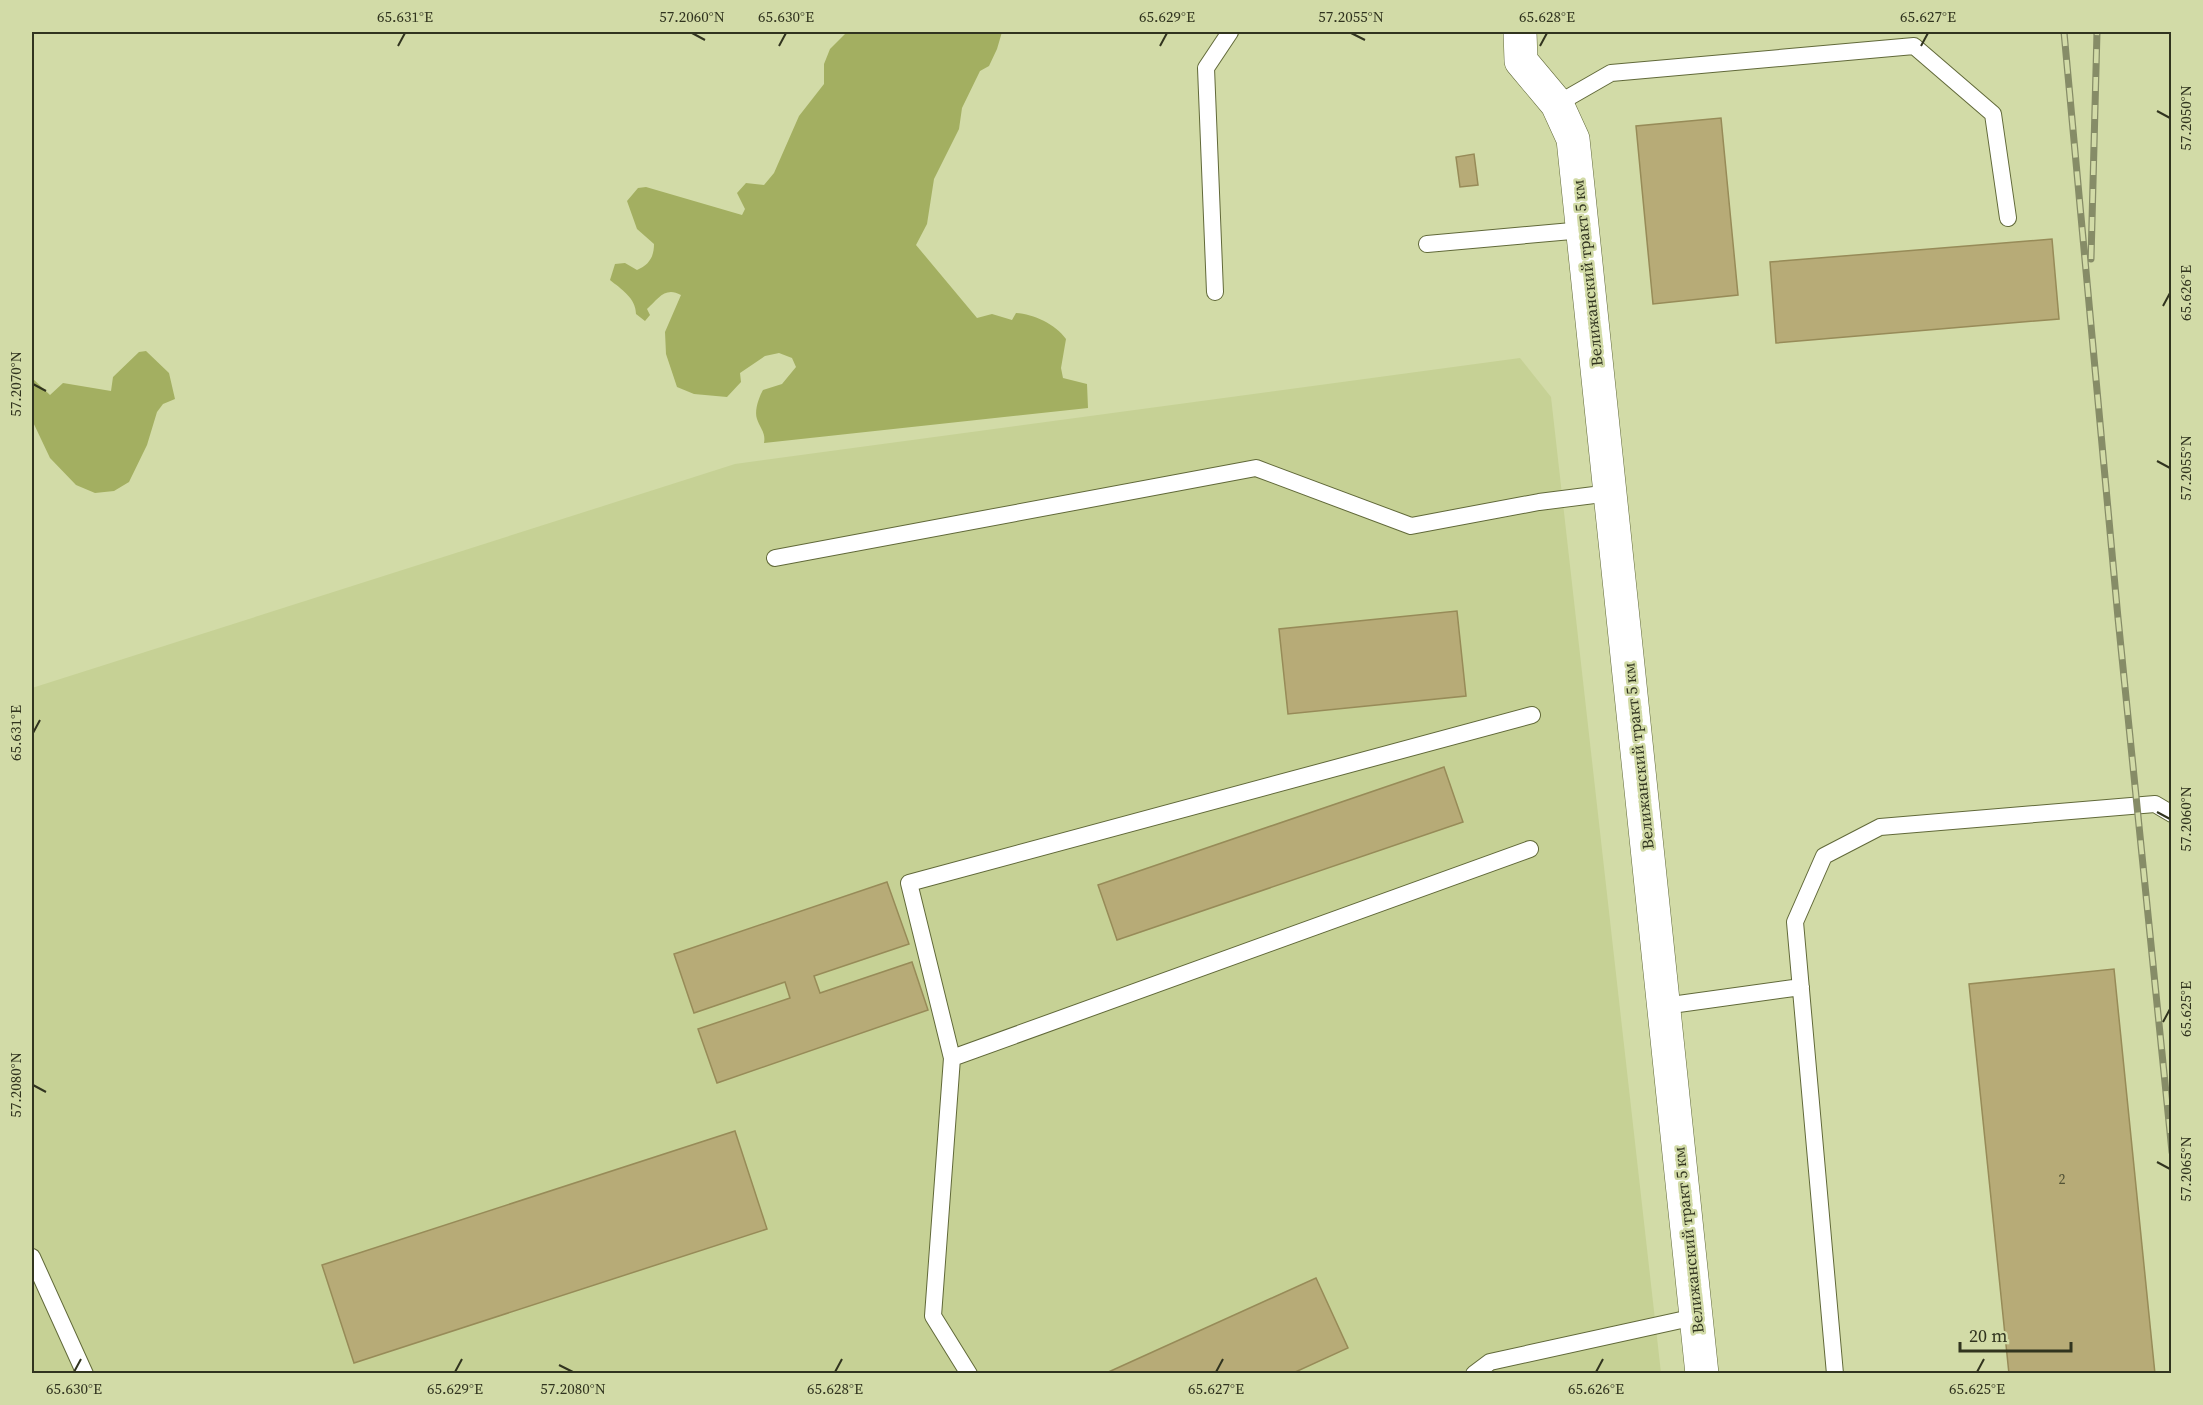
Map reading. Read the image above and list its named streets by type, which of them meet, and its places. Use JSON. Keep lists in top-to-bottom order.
{
  "streets": {
    "street": ["Велижанский тракт 5 км"]
  },
  "house_numbers": ["2"],
  "scale_bar": "20 m",
  "coordinates": [
    "65.631°E",
    "57.2060°N",
    "65.630°E",
    "65.629°E",
    "57.2055°N",
    "65.628°E",
    "65.627°E",
    "57.2050°N",
    "65.626°E",
    "57.2070°N",
    "65.625°E",
    "57.2080°N",
    "57.2065°N"
  ]
}
